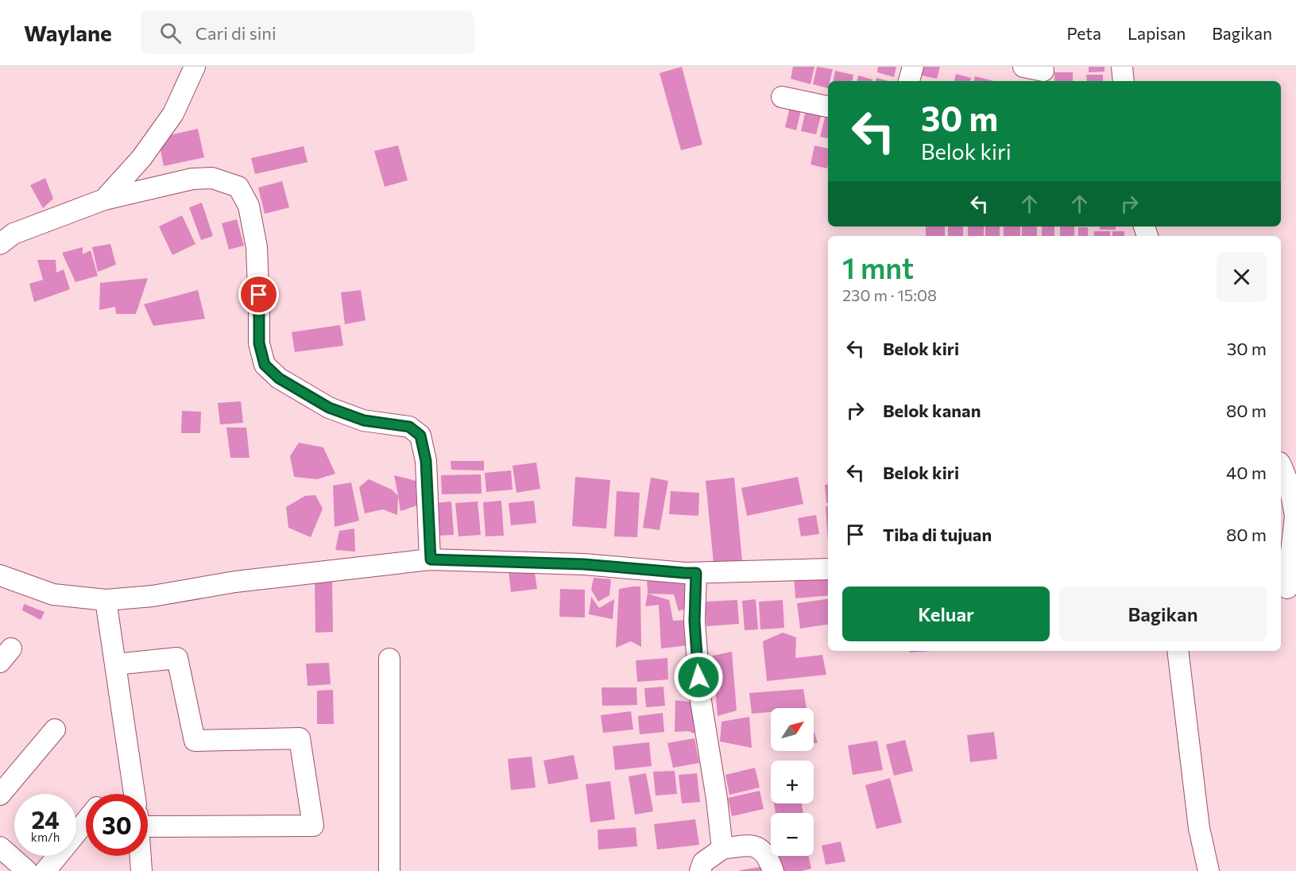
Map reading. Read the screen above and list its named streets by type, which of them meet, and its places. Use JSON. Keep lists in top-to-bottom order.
{
  "north": "top right",
  "page": {
    "header": "Waylane",
    "search": "Cari di sini",
    "nav": ["Peta", "Lapisan", "Bagikan"],
    "turn": ["30 m", "Belok kiri"],
    "heading": ["1 mnt", "230 m · 15:08"],
    "list": [
      {
        "name": "Belok kiri",
        "value": "30 m"
      },
      {
        "name": "Belok kanan",
        "value": "80 m"
      },
      {
        "name": "Belok kiri",
        "value": "40 m"
      },
      {
        "name": "Tiba di tujuan",
        "value": "80 m"
      }
    ],
    "buttons": ["Keluar", "Bagikan"],
    "map_buttons": ["+", "−"],
    "speed": "24 km/h",
    "limit": "30"
  }
}
